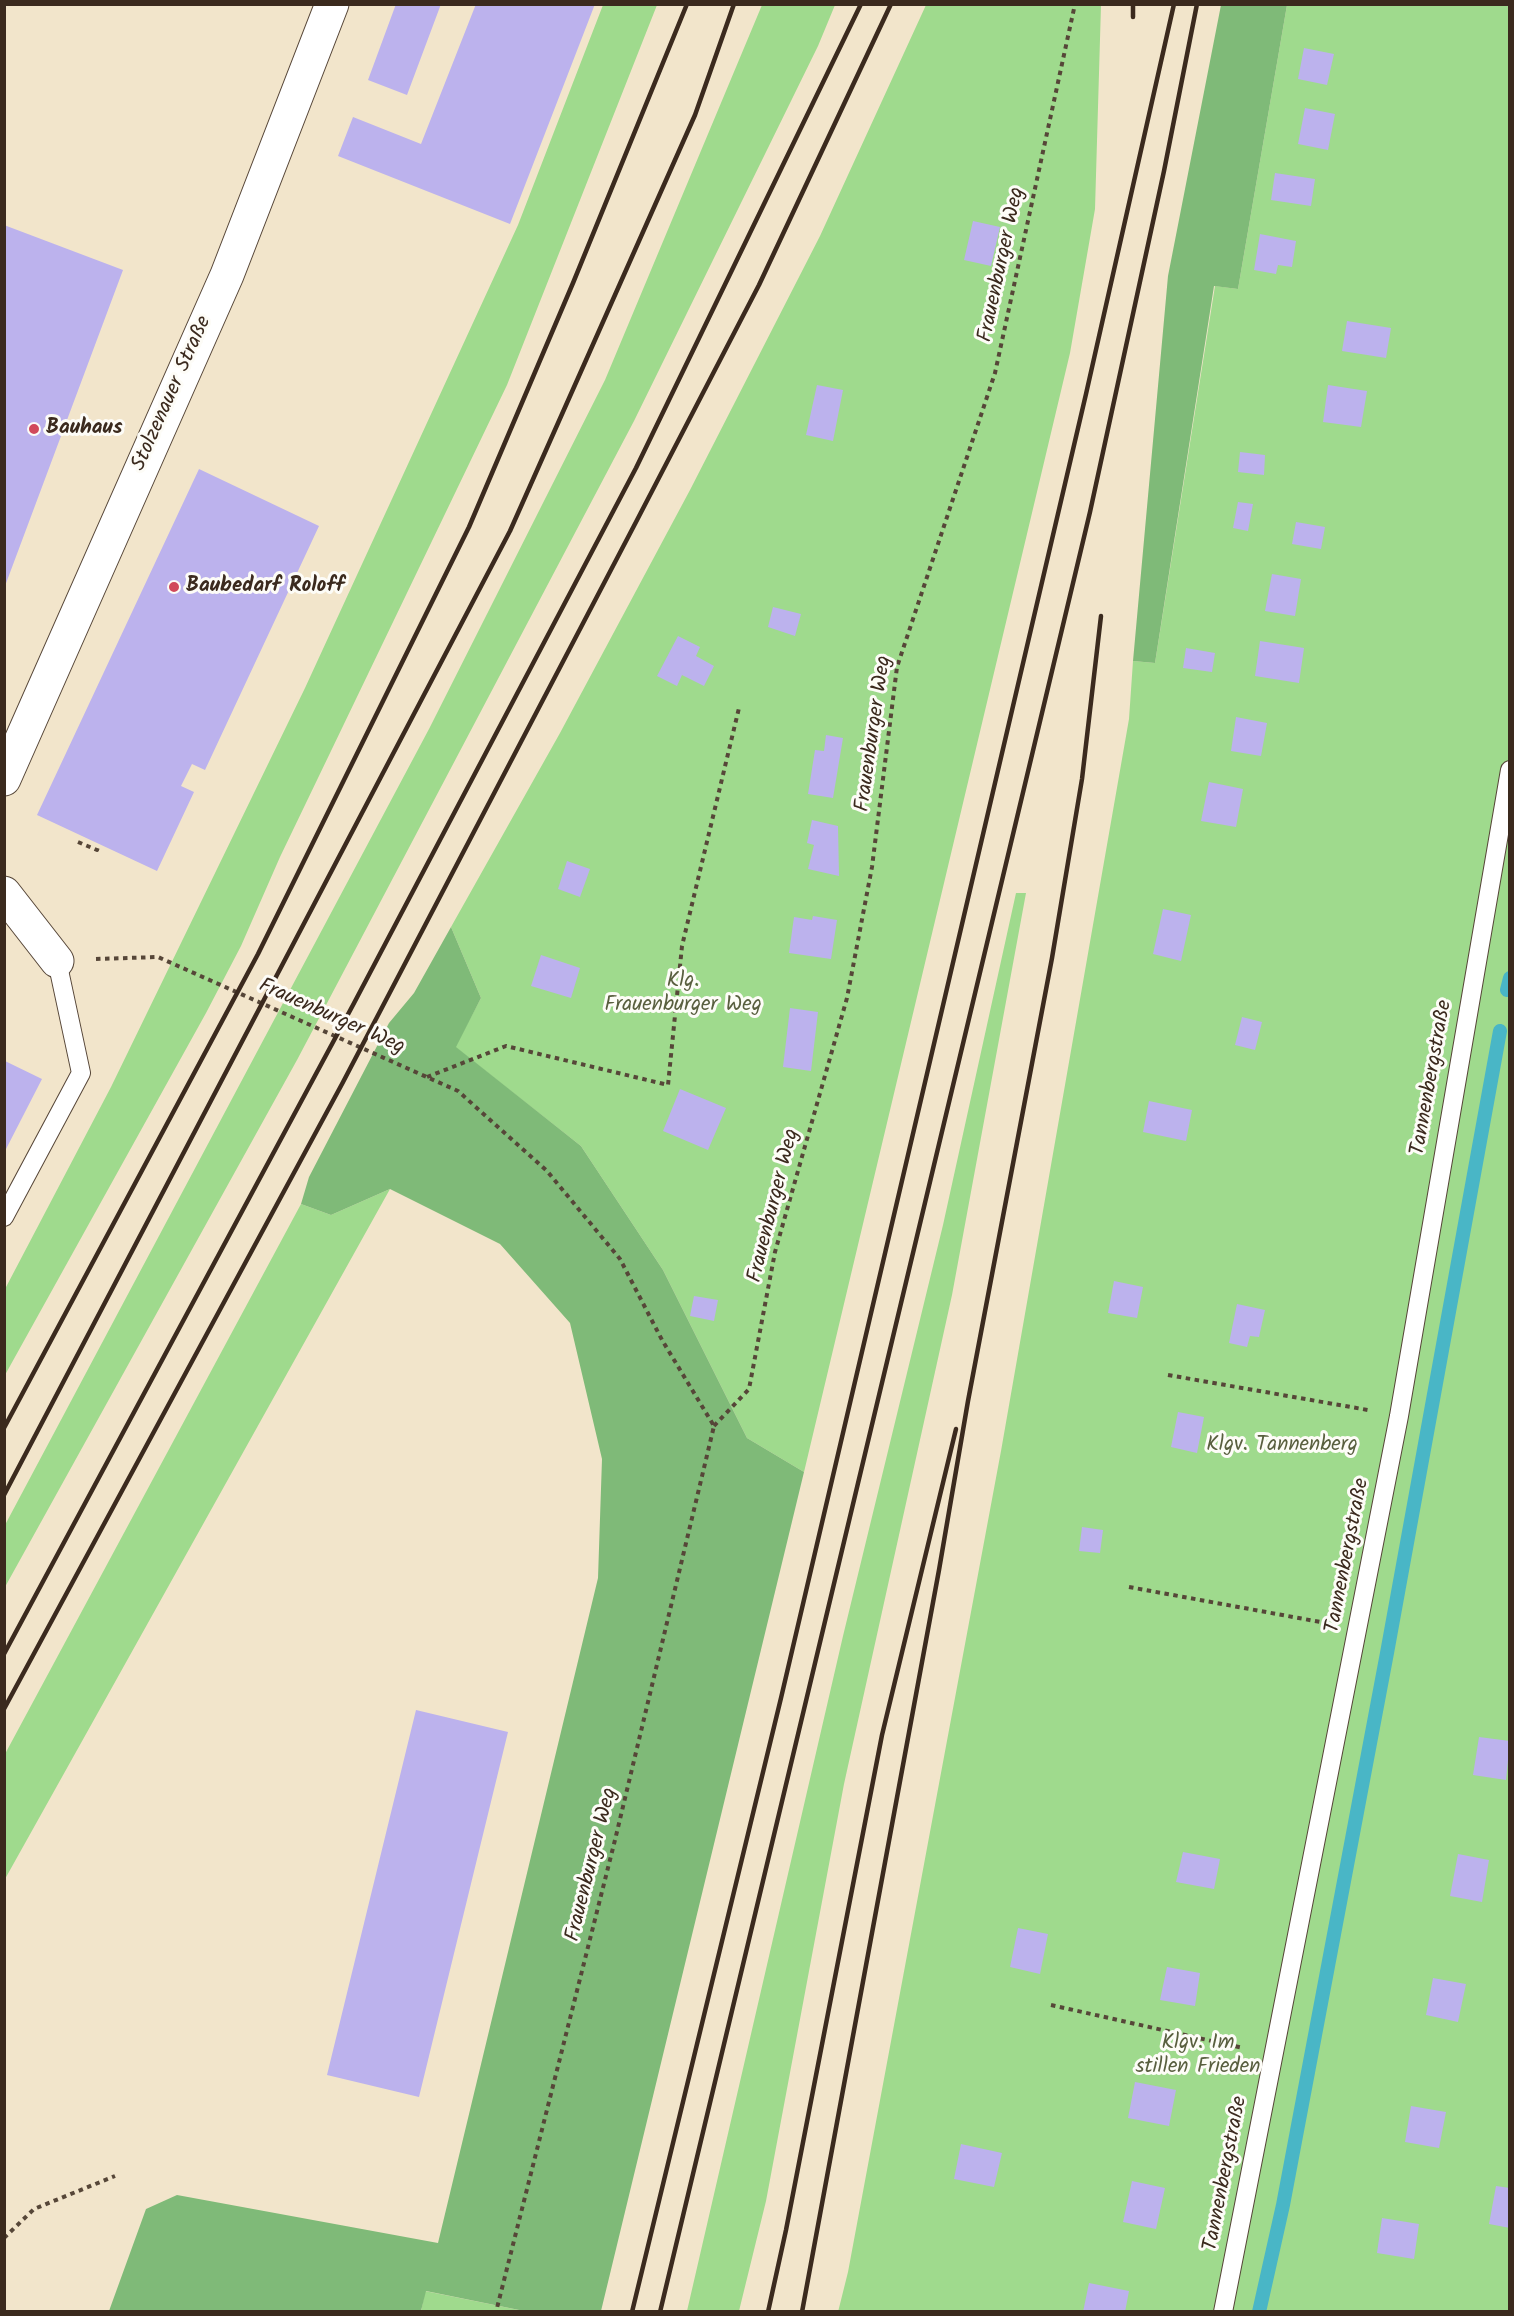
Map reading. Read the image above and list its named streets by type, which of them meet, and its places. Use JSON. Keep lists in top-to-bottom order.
{
  "streets": {
    "street": ["Stolzenauer Straße"],
    "lane": ["Tannenbergstraße"],
    "path": ["Frauenburger Weg"]
  },
  "parks": ["Klg. Frauenburger Weg", "Klgv. Tannenberg", "Klgv. Im stillen Frieden"],
  "places": ["Bauhaus", "Baubedarf Roloff"]
}
